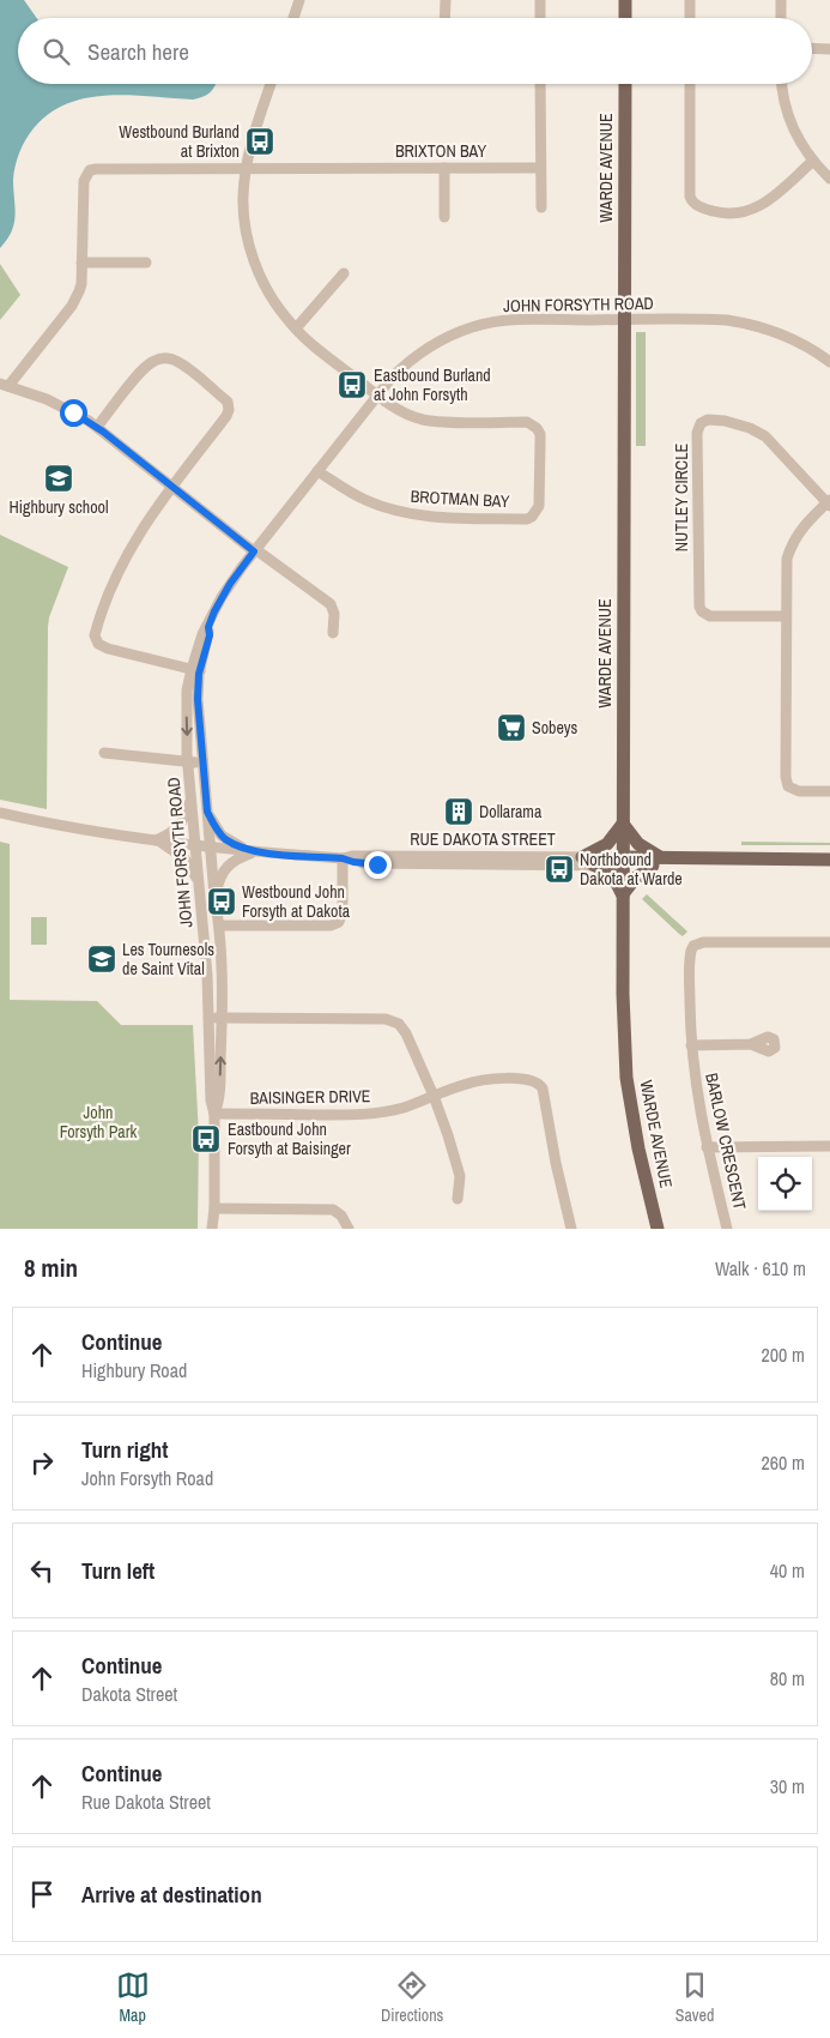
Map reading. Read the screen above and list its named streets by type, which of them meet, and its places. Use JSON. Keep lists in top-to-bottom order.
{
  "streets": {
    "main road": ["WARDE AVENUE"],
    "street": [
      "BRIXTON BAY",
      "JOHN FORSYTH ROAD",
      "NUTLEY CIRCLE",
      "BROTMAN BAY",
      "RUE DAKOTA STREET",
      "BAISINGER DRIVE",
      "BARLOW CRESCENT"
    ]
  },
  "crossings": [
    ["WARDE AVENUE", "JOHN FORSYTH ROAD"],
    ["WARDE AVENUE", "RUE DAKOTA STREET"],
    ["JOHN FORSYTH ROAD", "BROTMAN BAY"],
    ["JOHN FORSYTH ROAD", "RUE DAKOTA STREET"],
    ["JOHN FORSYTH ROAD", "BAISINGER DRIVE"]
  ],
  "parks": ["John Forsyth Park"],
  "places": {
    "bus stop": [
      "Westbound Burland at Brixton",
      "Eastbound Burland at John Forsyth",
      "Northbound Dakota at Warde",
      "Westbound John Forsyth at Dakota",
      "Eastbound John Forsyth at Baisinger"
    ],
    "school or university": ["Highbury school", "Les Tournesols de Saint Vital"],
    "supermarket": ["Sobeys"],
    "building": ["Dollarama"]
  },
  "page": {
    "search": "Search here",
    "heading": ["8 min", "Walk · 610 m"],
    "list": [
      ["Continue", "Highbury Road", "200 m"],
      ["Turn right", "John Forsyth Road", "260 m"],
      ["Turn left", "40 m"],
      ["Continue", "Dakota Street", "80 m"],
      ["Continue", "Rue Dakota Street", "30 m"],
      "Arrive at destination"
    ],
    "nav": ["Map", "Directions", "Saved"]
  }
}
